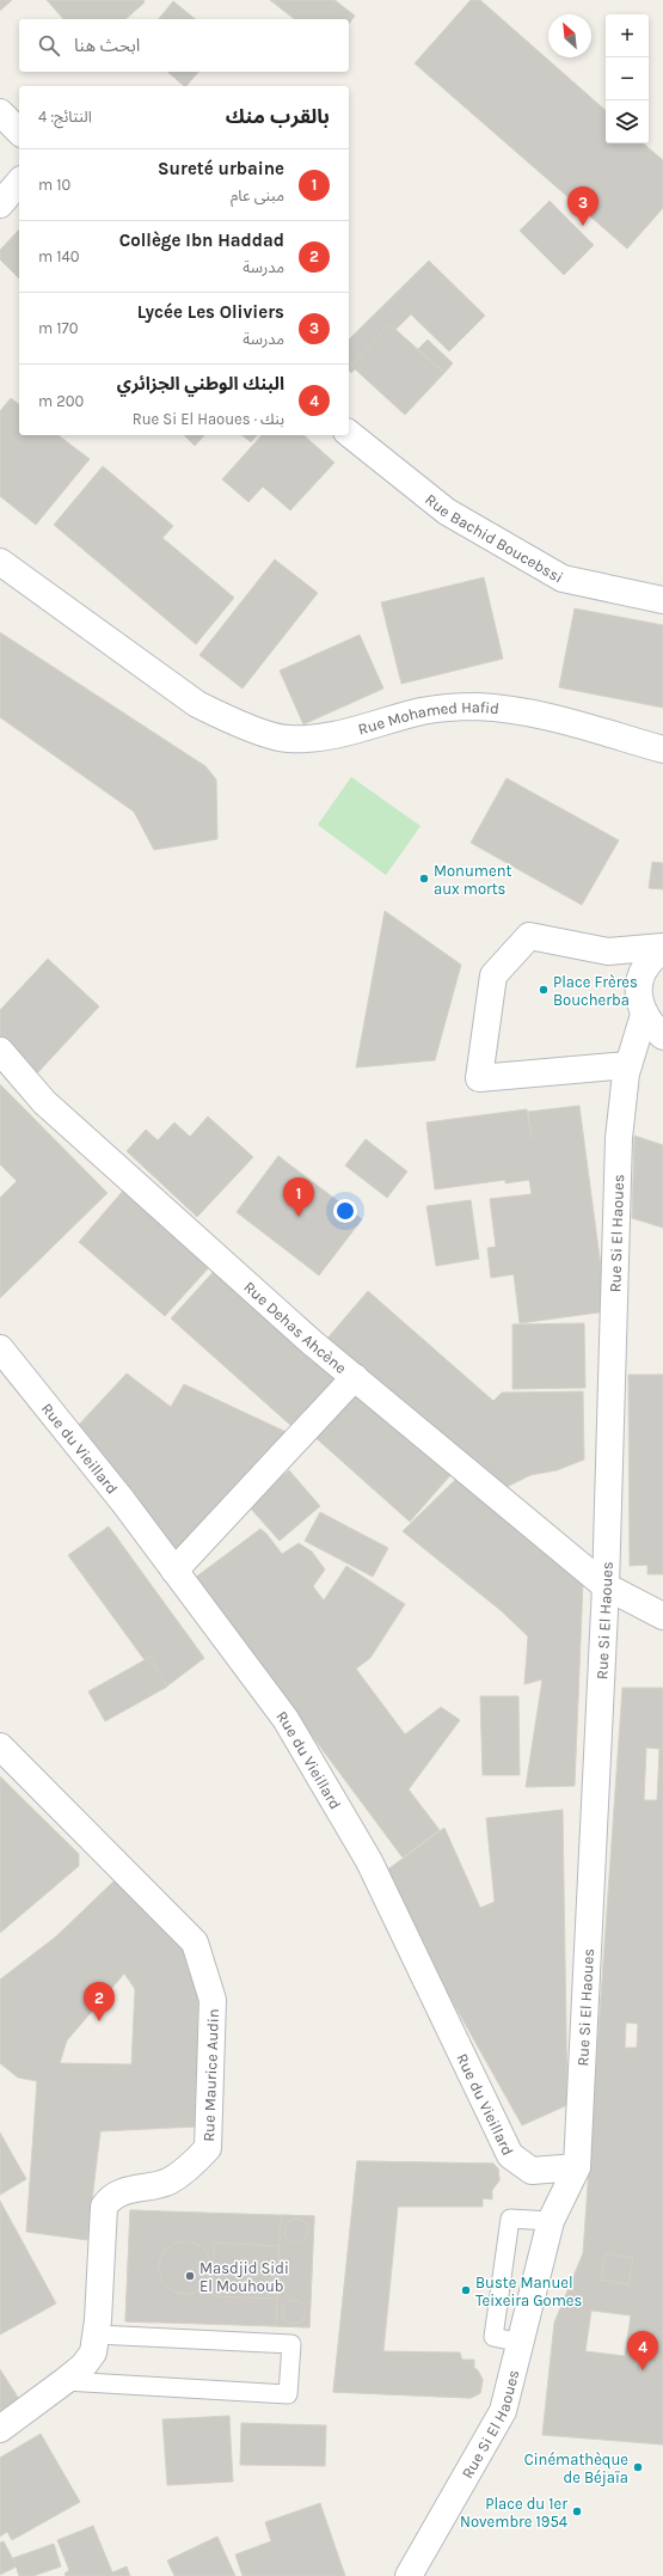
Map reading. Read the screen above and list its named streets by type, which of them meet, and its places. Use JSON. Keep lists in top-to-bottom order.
{
  "streets": {
    "street": [
      "Rue Bachid Boucebssi",
      "Rue Mohamed Hafid",
      "Rue Si El Haoues",
      "Rue Dehas Ahcène",
      "Rue du Vieillard",
      "Rue Maurice Audin"
    ]
  },
  "crossings": [
    ["Rue Si El Haoues", "Rue Dehas Ahcène"],
    ["Rue Si El Haoues", "Rue du Vieillard"]
  ],
  "places": [
    "Monument aux morts",
    "Place Frères Boucherba",
    "Masdjid Sidi El Mouhoub",
    "Buste Manuel Teixeira Gomes",
    "Cinémathèque de Béjaïa",
    "Place du 1er Novembre 1954"
  ],
  "north": "top left",
  "page": {
    "map_buttons": ["+", "−"],
    "search": "ابحث هنا",
    "heading": ["بالقرب منك", "النتائج: 4"],
    "list": [
      {
        "mark": "1",
        "name": "Sureté urbaine",
        "note": "مبنى عام",
        "value": "10 m"
      },
      {
        "mark": "2",
        "name": "Collège Ibn Haddad",
        "note": "مدرسة",
        "value": "140 m"
      },
      {
        "mark": "3",
        "name": "Lycée Les Oliviers",
        "note": "مدرسة",
        "value": "170 m"
      },
      {
        "mark": "4",
        "name": "البنك الوطني الجزائري",
        "note": "بنك · Rue Si El Haoues",
        "value": "200 m"
      }
    ],
    "pins": [
      "3",
      "1",
      "2",
      "4"
    ]
  }
}
